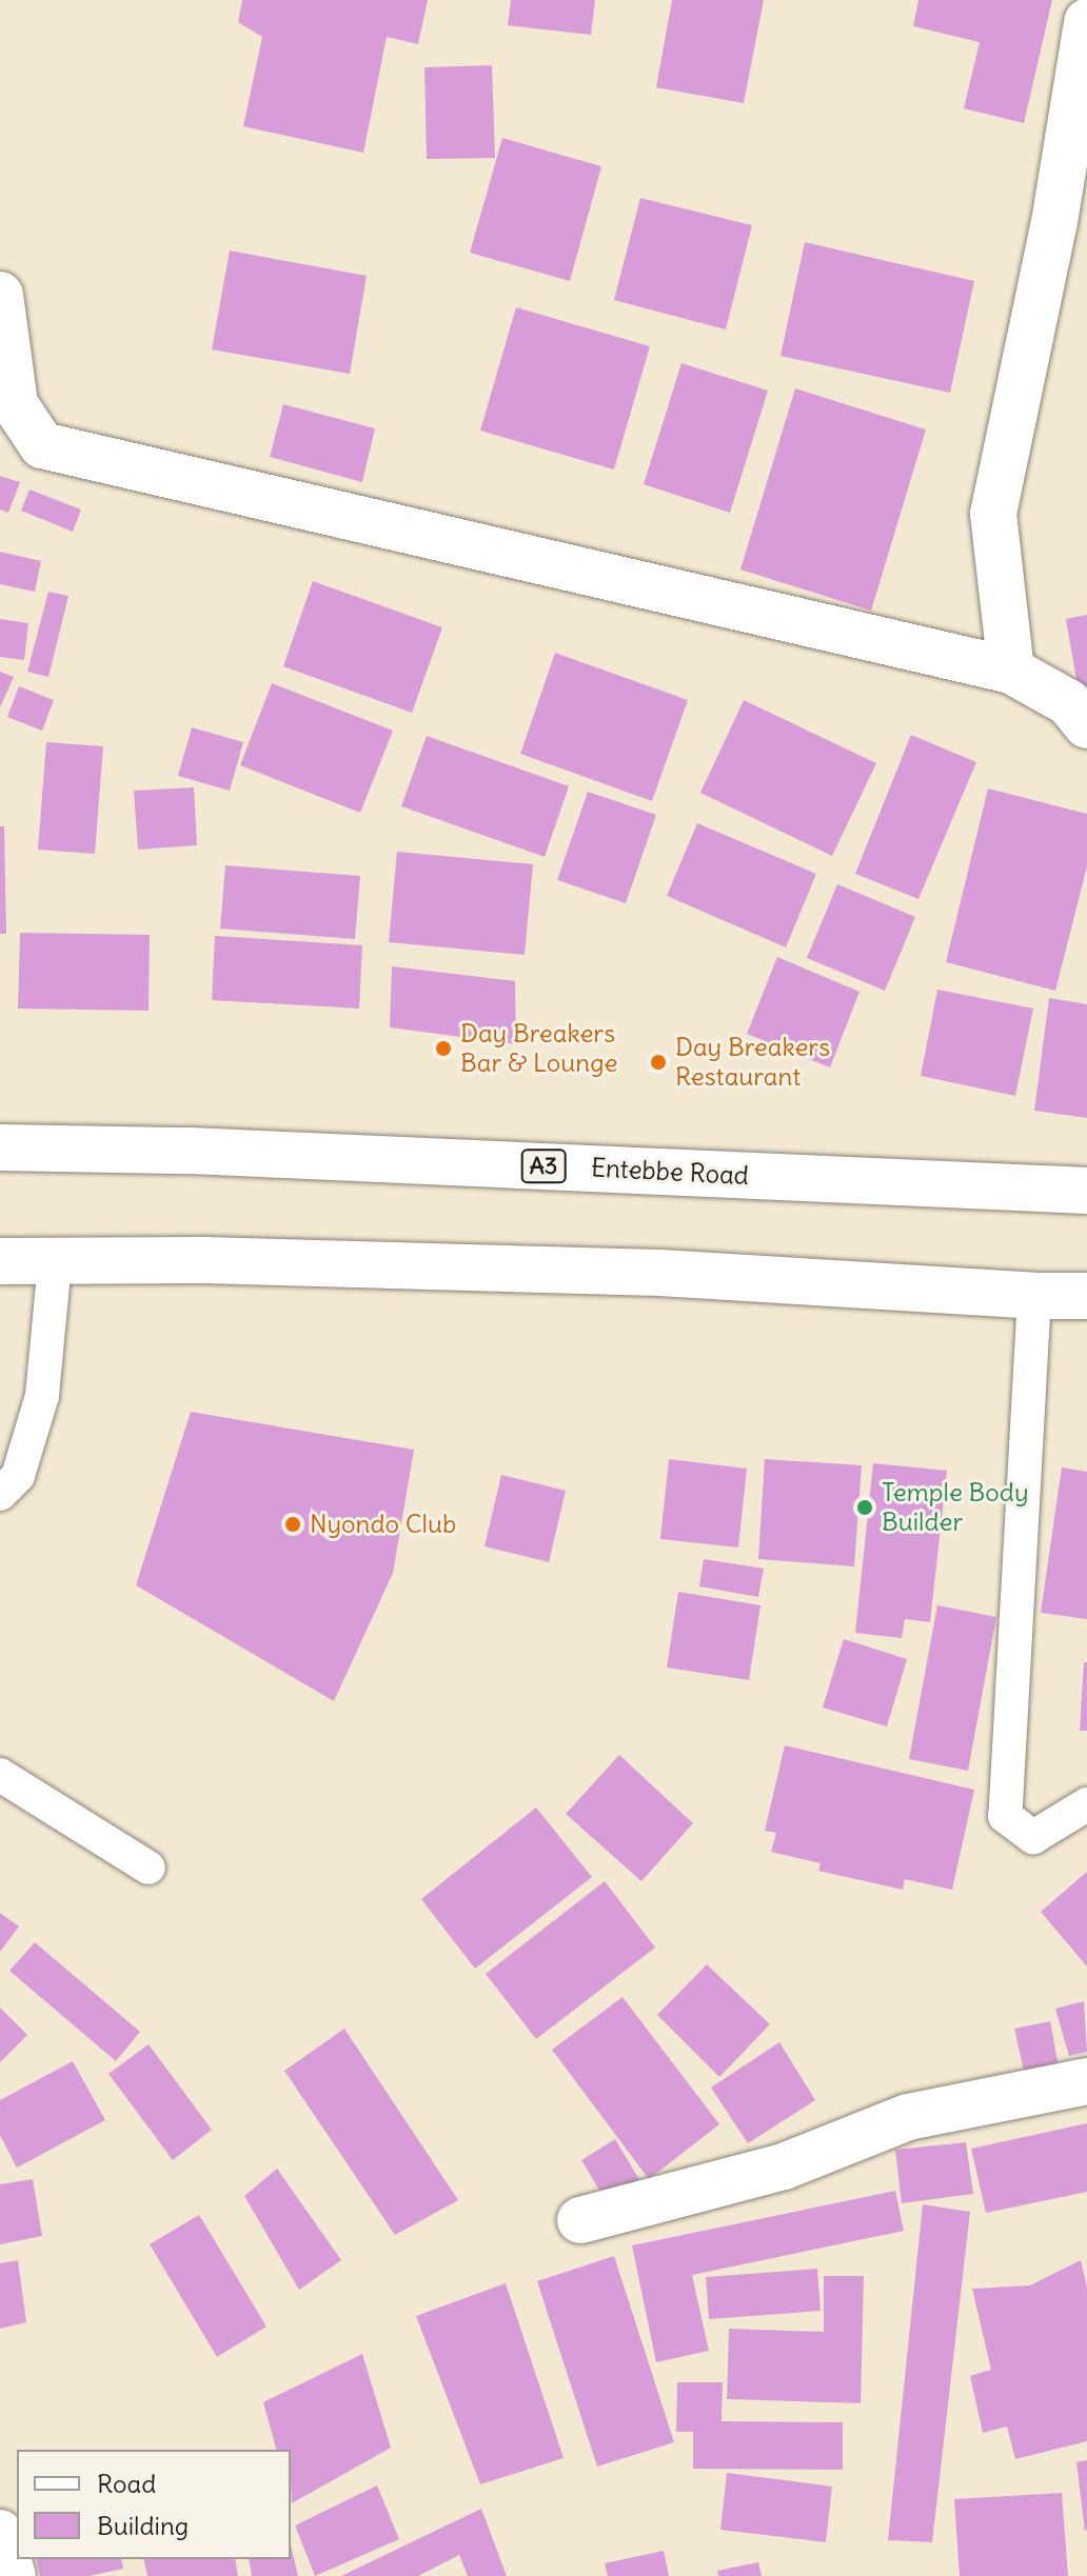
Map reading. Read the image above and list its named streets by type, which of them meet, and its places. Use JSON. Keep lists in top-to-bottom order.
{
  "streets": {
    "street": ["A3", "Entebbe Road"]
  },
  "places": [
    "Day Breakers Bar & Lounge",
    "Day Breakers Restaurant",
    "Temple Body Builder",
    "Nyondo Club"
  ],
  "legend": ["Road", "Building"]
}
